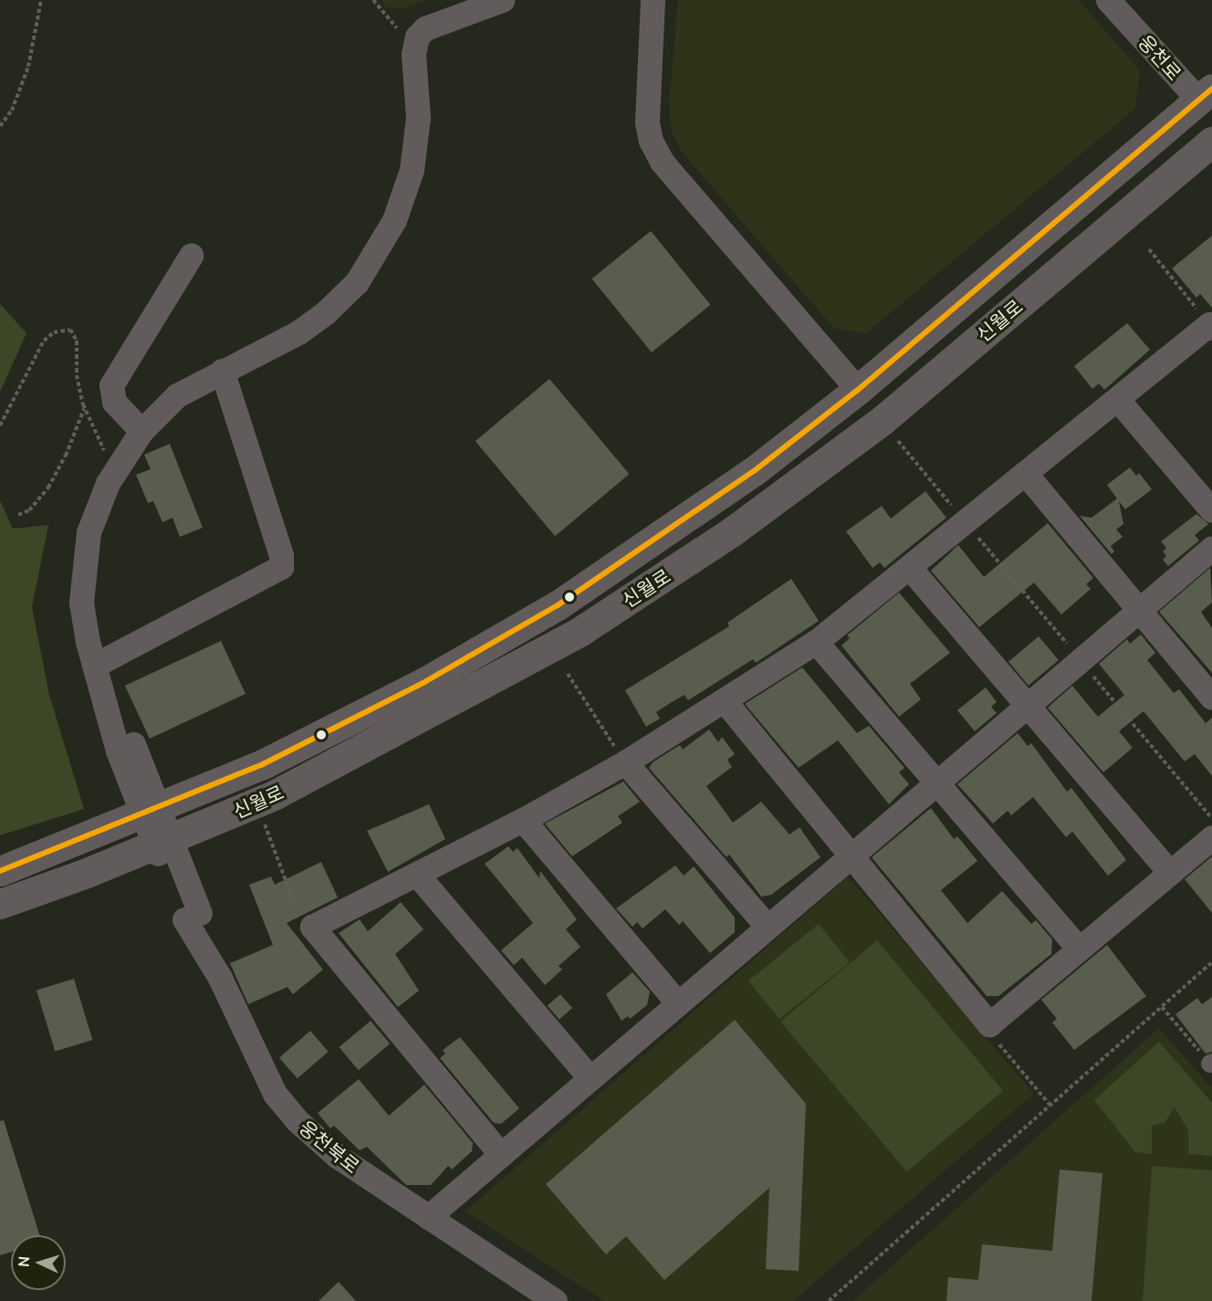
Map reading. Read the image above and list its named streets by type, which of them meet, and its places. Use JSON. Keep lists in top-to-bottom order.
{
  "streets": {
    "street": ["웅천로", "신월로", "웅천북로"]
  },
  "crossings": [
    ["웅천로", "신월로"]
  ],
  "north": "left"
}
